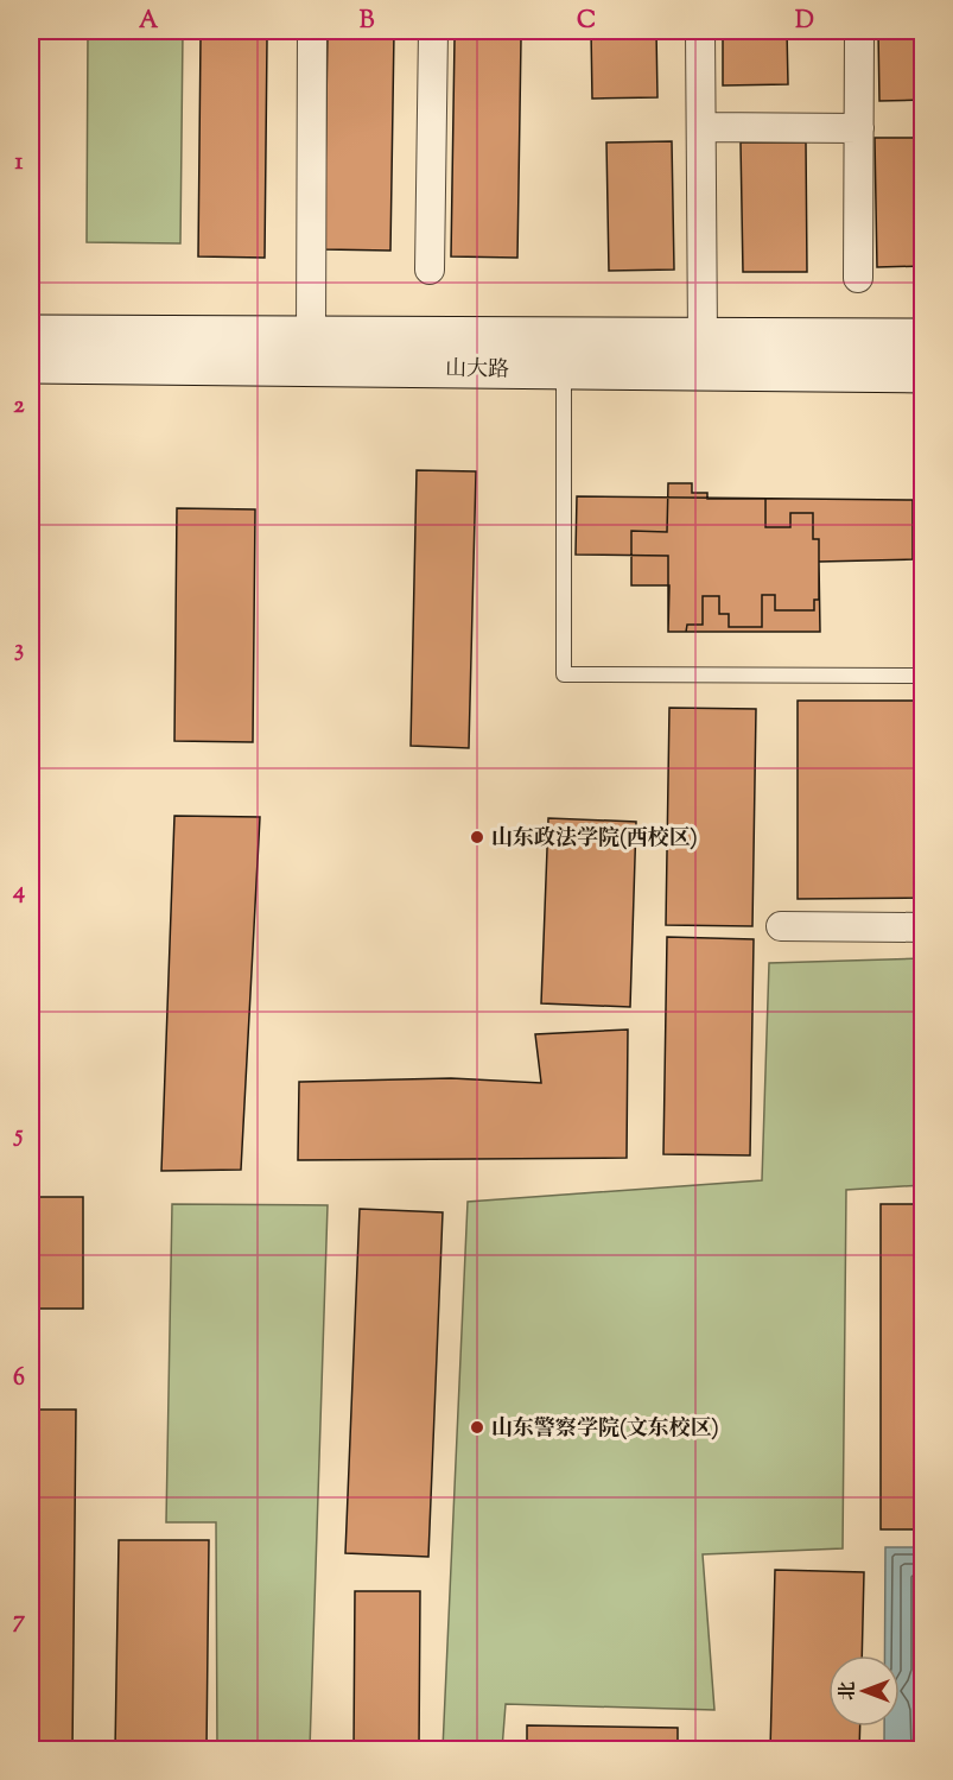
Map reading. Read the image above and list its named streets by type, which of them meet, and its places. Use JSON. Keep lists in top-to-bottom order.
{
  "streets": {
    "main road": ["山大路"]
  },
  "places": ["山东政法学院(西校区)", "山东警察学院(文东校区)"],
  "north": "left",
  "grid": {
    "columns": [
      "A",
      "B",
      "C",
      "D"
    ],
    "rows": [
      "1",
      "2",
      "3",
      "4",
      "5",
      "6",
      "7"
    ]
  }
}
